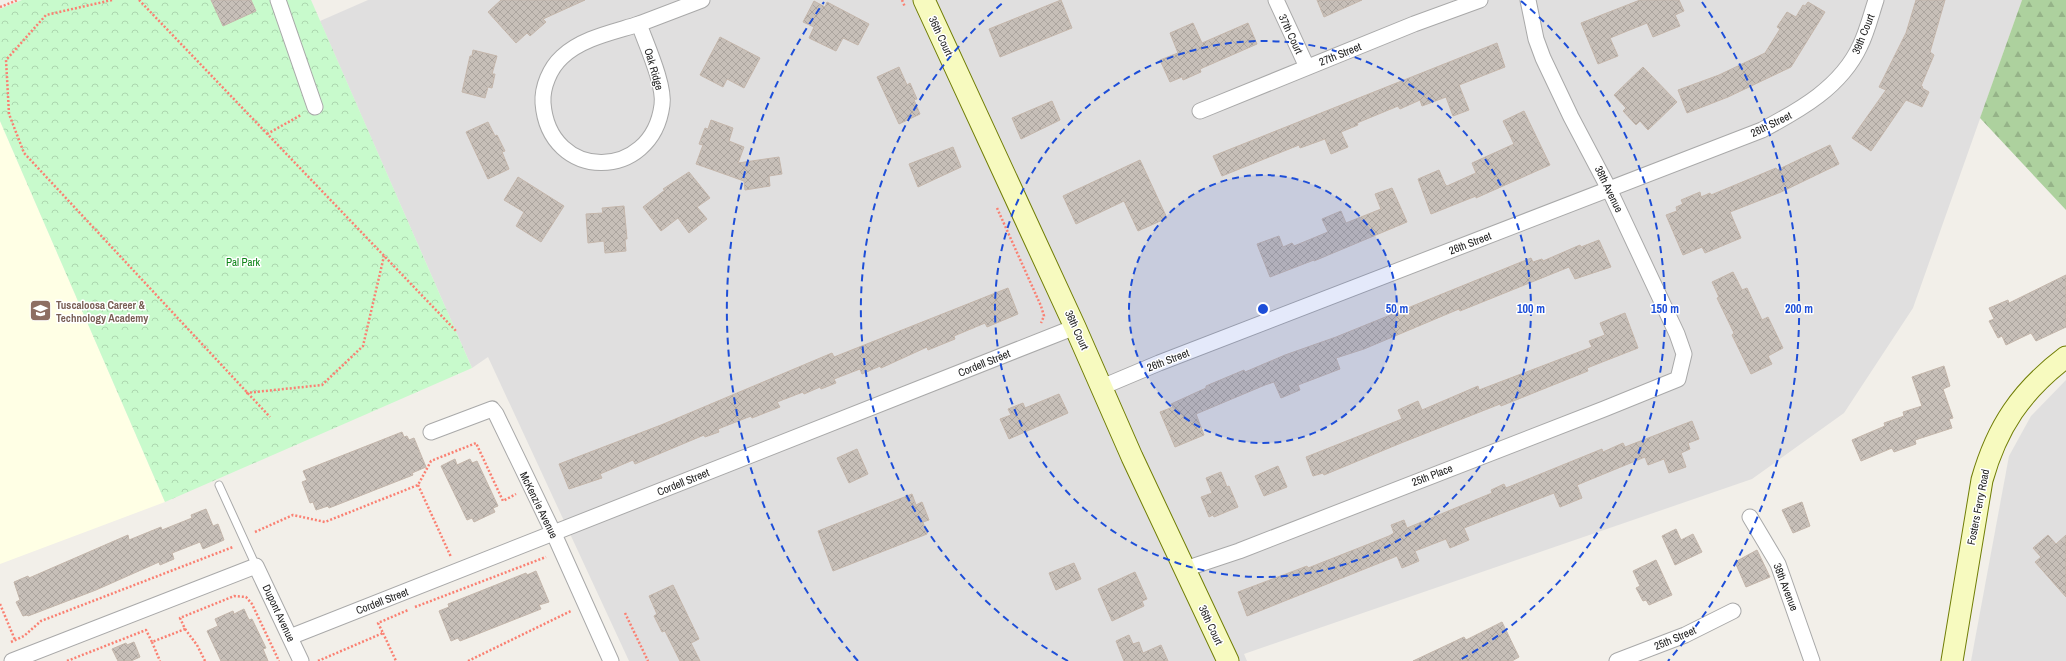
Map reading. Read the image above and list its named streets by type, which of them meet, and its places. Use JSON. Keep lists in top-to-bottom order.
{
  "streets": {
    "street": [
      "37th Court",
      "39th Court",
      "36th Court",
      "27th Street",
      "Oak Ridge",
      "26th Street",
      "38th Avenue",
      "Cordell Street",
      "25th Place",
      "McKenzie Avenue",
      "Fosters Ferry Road",
      "Dupont Avenue",
      "25th Street"
    ]
  },
  "crossings": [
    ["37th Court", "27th Street"],
    ["39th Court", "26th Street"],
    ["36th Court", "26th Street"],
    ["36th Court", "Cordell Street"],
    ["36th Court", "25th Place"],
    ["26th Street", "38th Avenue"],
    ["38th Avenue", "25th Place"],
    ["Cordell Street", "McKenzie Avenue"],
    ["Cordell Street", "Dupont Avenue"]
  ],
  "parks": ["Pal Park"],
  "places": {
    "school or university": ["Tuscaloosa Career & Technology Academy"]
  },
  "rings": [
    "50 m",
    "100 m",
    "150 m",
    "200 m"
  ]
}
